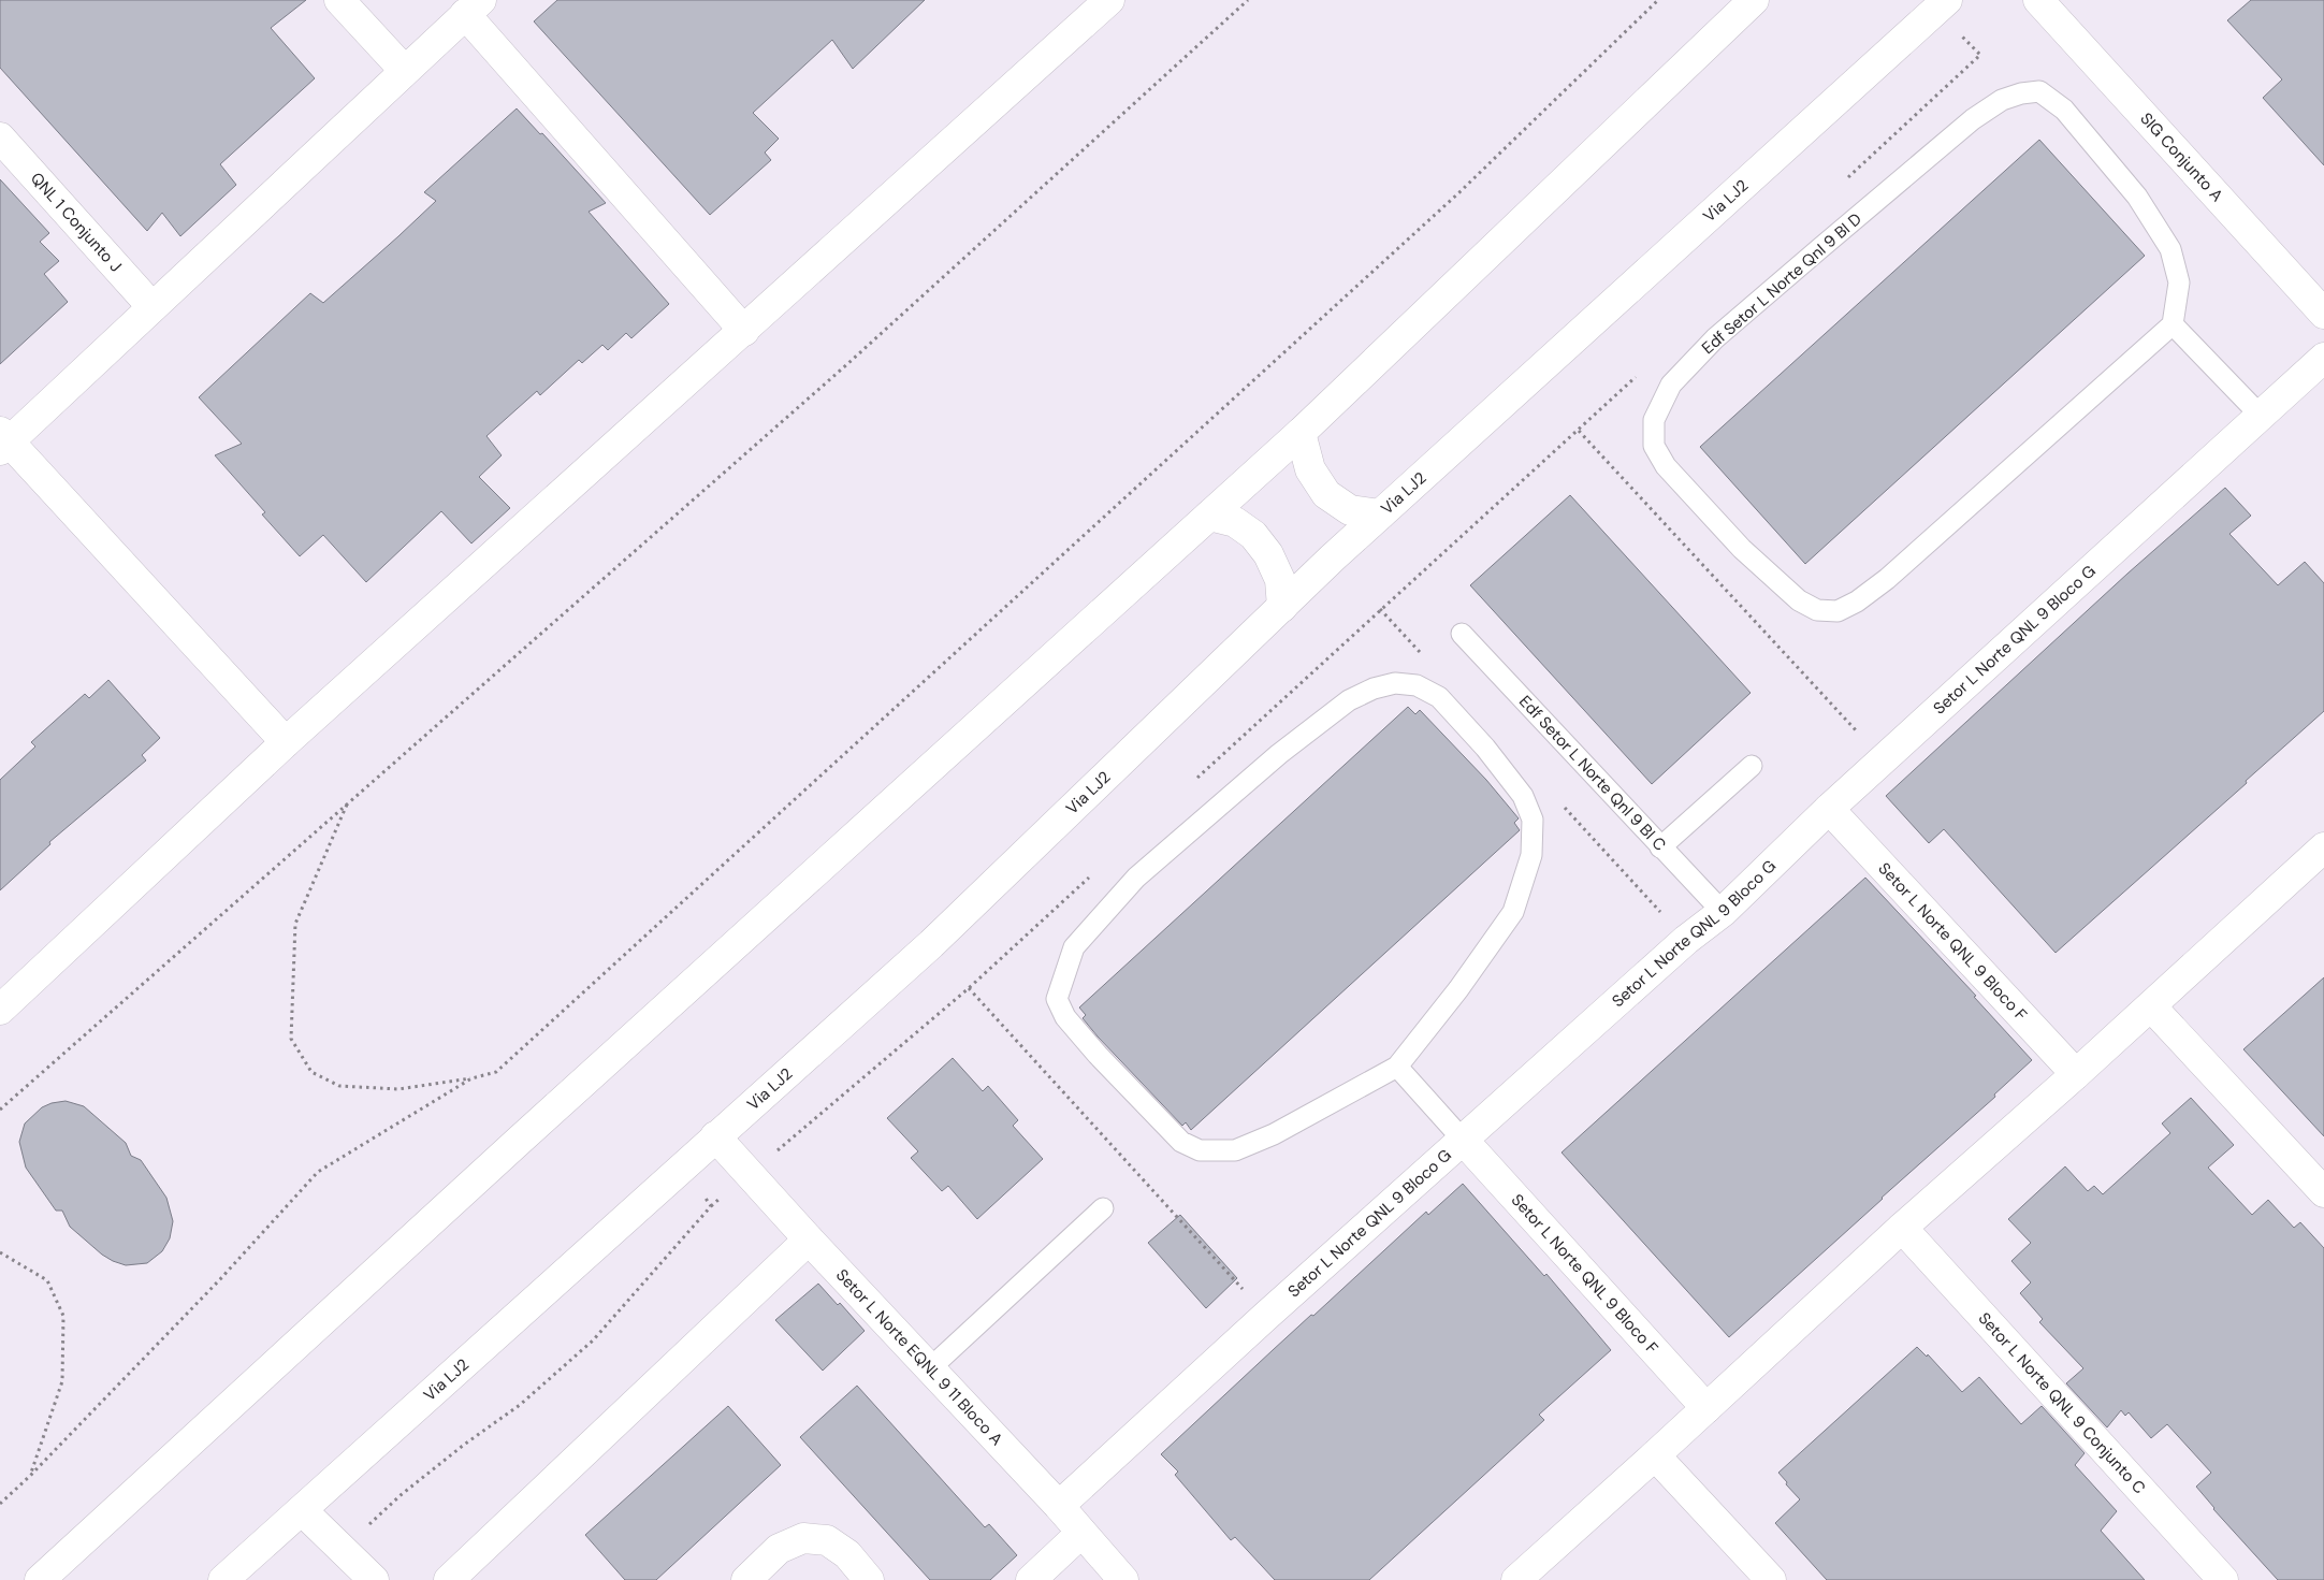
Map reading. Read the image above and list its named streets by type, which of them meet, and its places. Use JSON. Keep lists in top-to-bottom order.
{
  "streets": {
    "street": [
      "SIG Conjunto A",
      "Via LJ2",
      "QNL 1 Conjunto J",
      "Setor L Norte QNL 9 Bloco G",
      "Setor L Norte QNL 9 Bloco F",
      "Setor L Norte EQNL 9 11 Bloco A",
      "Setor L Norte QNL 9 Conjunto C"
    ],
    "lane": ["Edf Setor L Norte Qnl 9 BI D", "Edf Setor L Norte Qnl 9 BI C"]
  },
  "crossings": [
    ["Via LJ2", "Setor L Norte EQNL 9 11 Bloco A"],
    ["Setor L Norte QNL 9 Bloco G", "Edf Setor L Norte Qnl 9 BI C"],
    ["Setor L Norte QNL 9 Bloco G", "Setor L Norte QNL 9 Bloco F"],
    ["Setor L Norte QNL 9 Bloco G", "Setor L Norte EQNL 9 11 Bloco A"]
  ]
}
